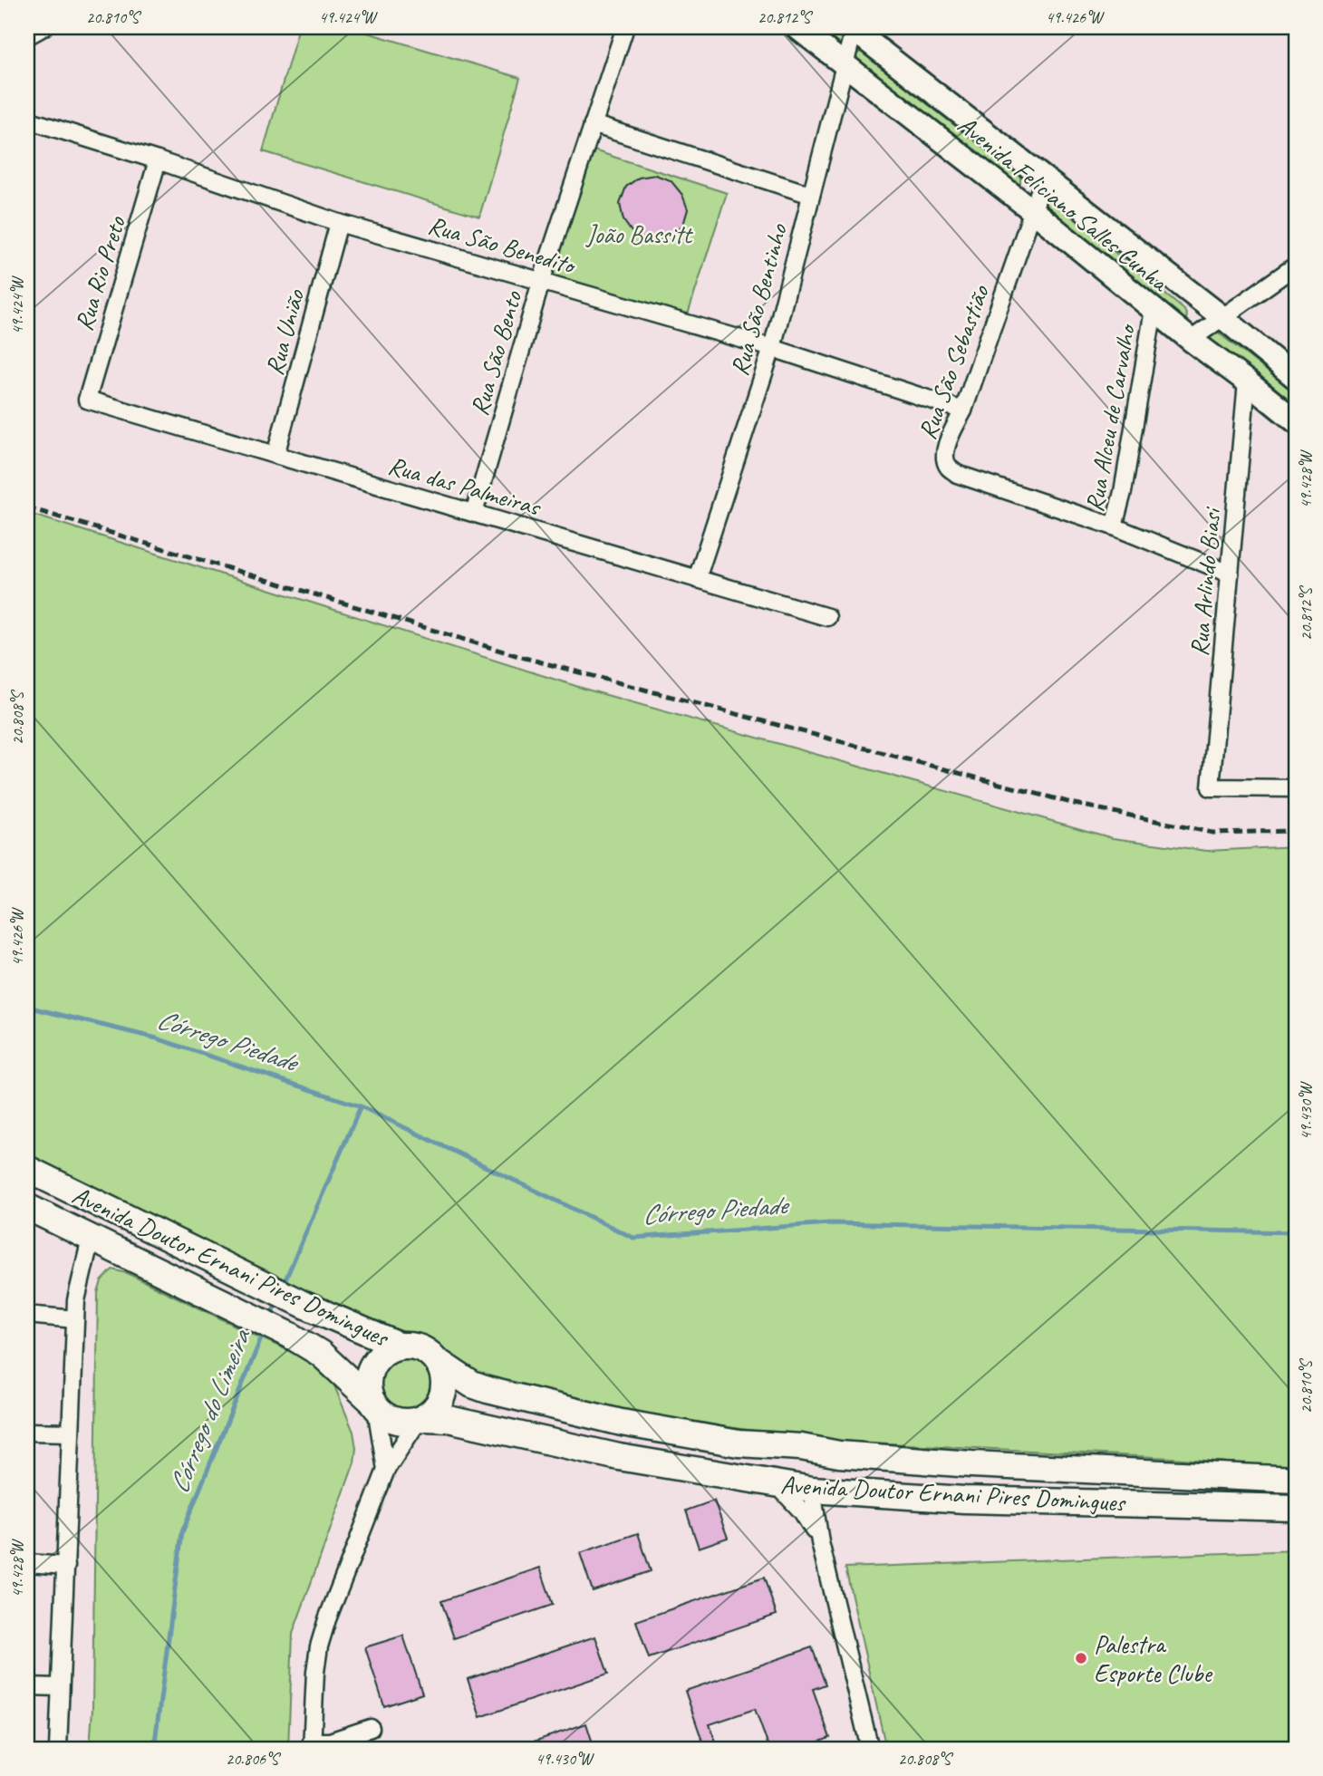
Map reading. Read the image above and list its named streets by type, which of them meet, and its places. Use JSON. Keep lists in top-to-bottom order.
{
  "streets": {
    "main road": ["Avenida Feliciano Salles Cunha", "Avenida Doutor Ernani Pires Domingues"],
    "street": [
      "Rua São Benedito",
      "Rua Rio Preto",
      "Rua São Bentinho",
      "Rua União",
      "Rua São Bento",
      "Rua São Sebastião",
      "Rua Alceu de Carvalho",
      "Rua das Palmeiras",
      "Rua Arlindo Biasi"
    ]
  },
  "crossings": [
    ["Avenida Feliciano Salles Cunha", "Rua São Bentinho"],
    ["Avenida Feliciano Salles Cunha", "Rua São Sebastião"],
    ["Avenida Feliciano Salles Cunha", "Rua Alceu de Carvalho"],
    ["Avenida Feliciano Salles Cunha", "Rua Arlindo Biasi"],
    ["Rua São Benedito", "Rua Rio Preto"],
    ["Rua São Benedito", "Rua São Bentinho"],
    ["Rua São Benedito", "Rua União"],
    ["Rua São Benedito", "Rua São Bento"],
    ["Rua São Benedito", "Rua São Sebastião"],
    ["Rua Rio Preto", "Rua das Palmeiras"],
    ["Rua São Bentinho", "Rua das Palmeiras"],
    ["Rua União", "Rua das Palmeiras"],
    ["Rua São Bento", "Rua das Palmeiras"],
    ["Rua São Sebastião", "Rua Alceu de Carvalho"],
    ["Rua Alceu de Carvalho", "Rua Arlindo Biasi"]
  ],
  "water": ["Córrego Piedade", "Córrego do Limeira"],
  "parks": ["João Bassitt"],
  "places": ["Palestra Esporte Clube"],
  "coordinates": [
    "20.810°S",
    "49.424°W",
    "20.812°S",
    "49.426°W",
    "49.428°W",
    "20.808°S",
    "49.430°W",
    "20.806°S"
  ]
}
